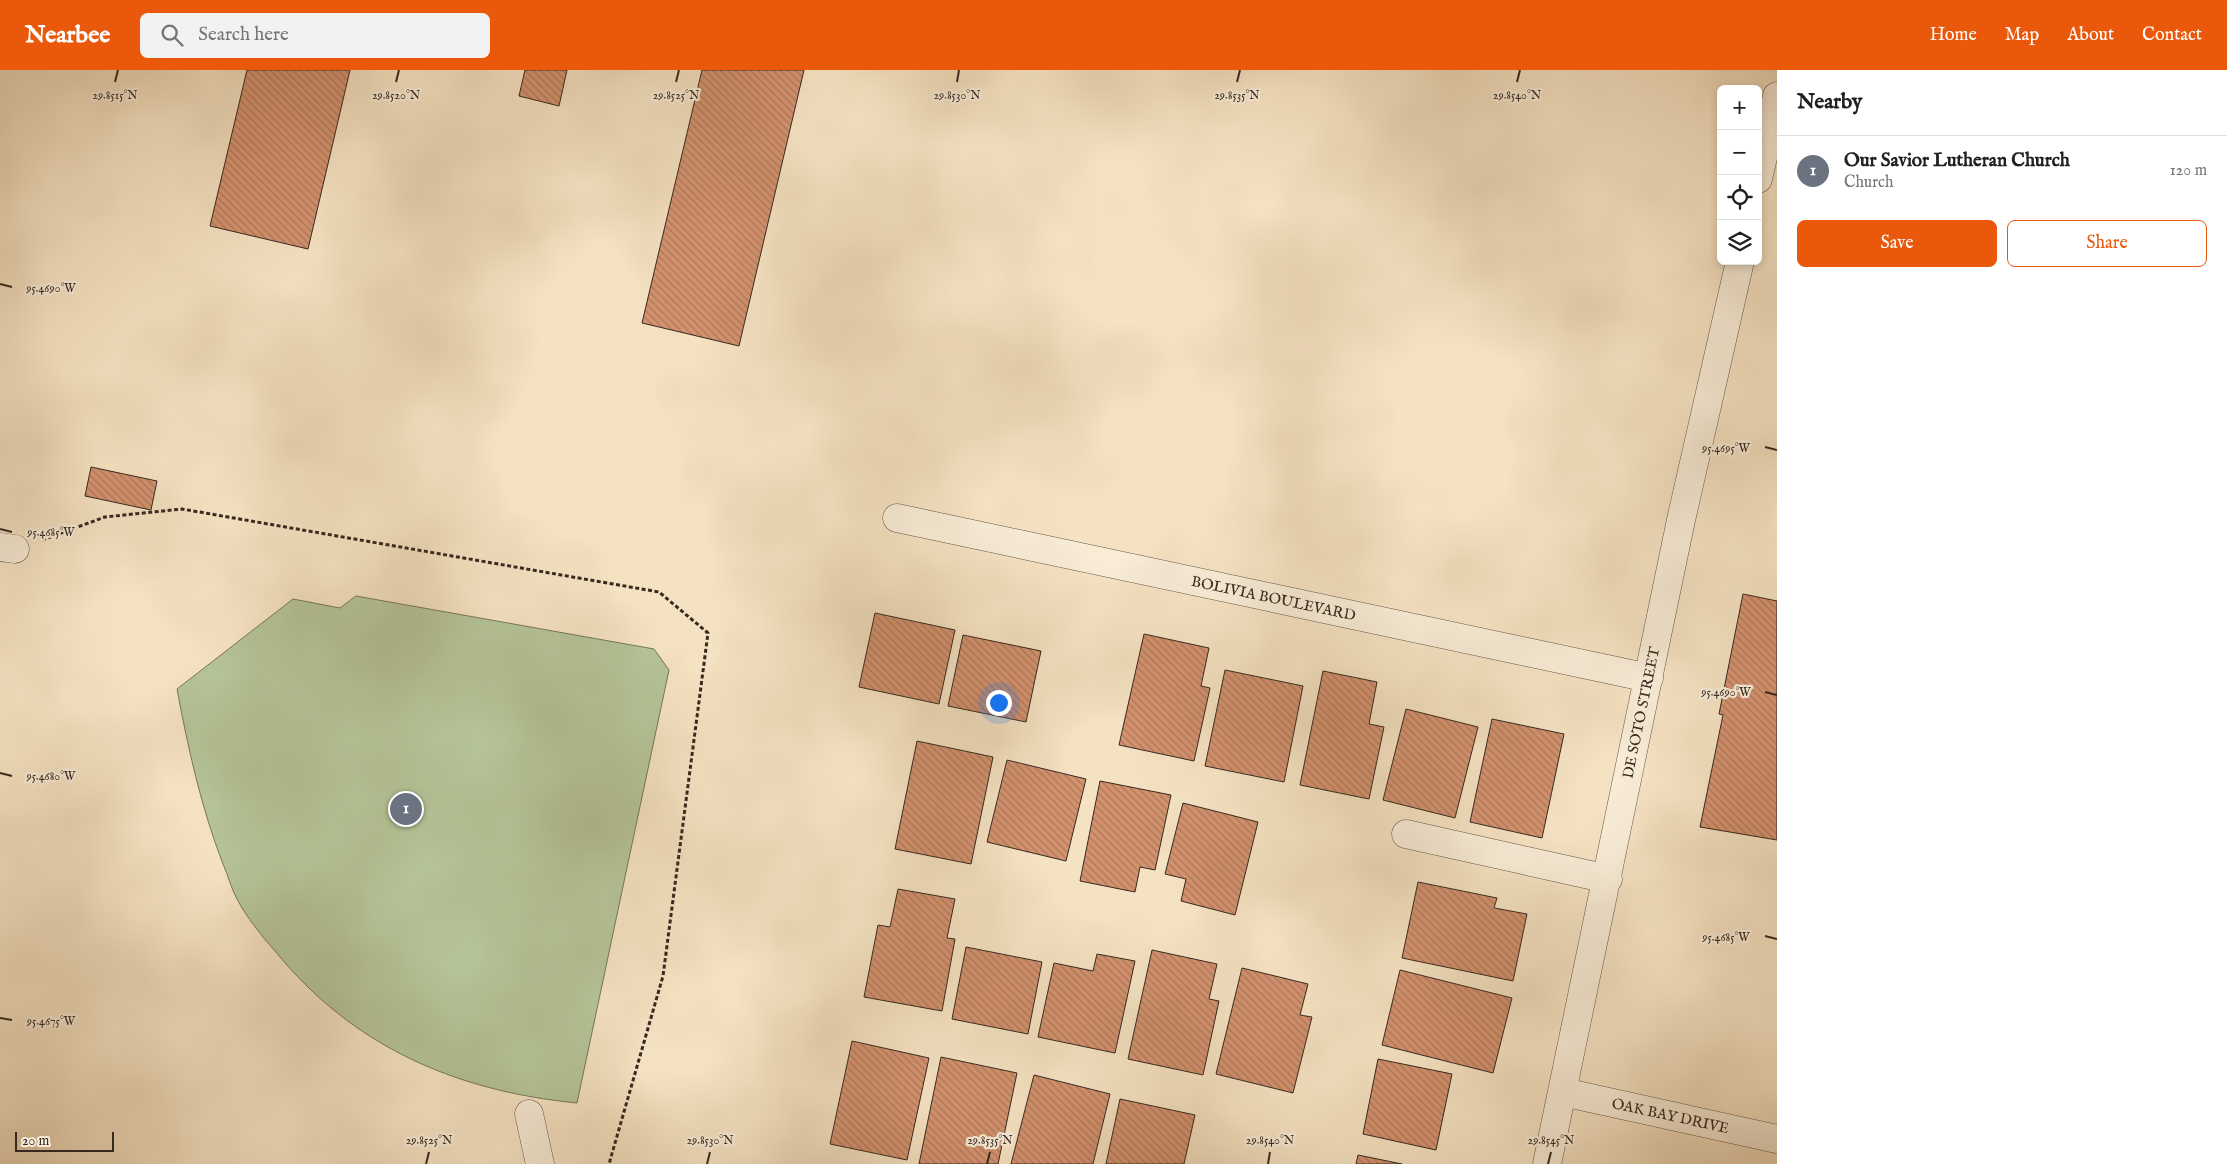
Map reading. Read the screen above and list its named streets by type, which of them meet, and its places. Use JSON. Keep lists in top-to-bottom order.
{
  "streets": {
    "street": ["BOLIVIA BOULEVARD", "DE SOTO STREET", "OAK BAY DRIVE"]
  },
  "crossings": [
    ["BOLIVIA BOULEVARD", "DE SOTO STREET"],
    ["DE SOTO STREET", "OAK BAY DRIVE"]
  ],
  "scale_bar": "20 m",
  "page": {
    "header": "Nearbee",
    "search": "Search here",
    "nav": [
      "Home",
      "Map",
      "About",
      "Contact"
    ],
    "heading": "Nearby",
    "map_buttons": ["+", "−"],
    "list": [
      {
        "mark": "1",
        "name": "Our Savior Lutheran Church",
        "note": "Church",
        "value": "120 m"
      }
    ],
    "buttons": ["Save", "Share"],
    "pins": "1",
    "scale": "20 m"
  },
  "coordinates": [
    "29.8515°N",
    "29.8520°N",
    "29.8525°N",
    "29.8535°N",
    "29.8530°N",
    "29.8540°N",
    "95.4690°W",
    "95.4695°W",
    "95.4685°W",
    "95.4680°W",
    "95.4675°W",
    "29.8545°N"
  ]
}
